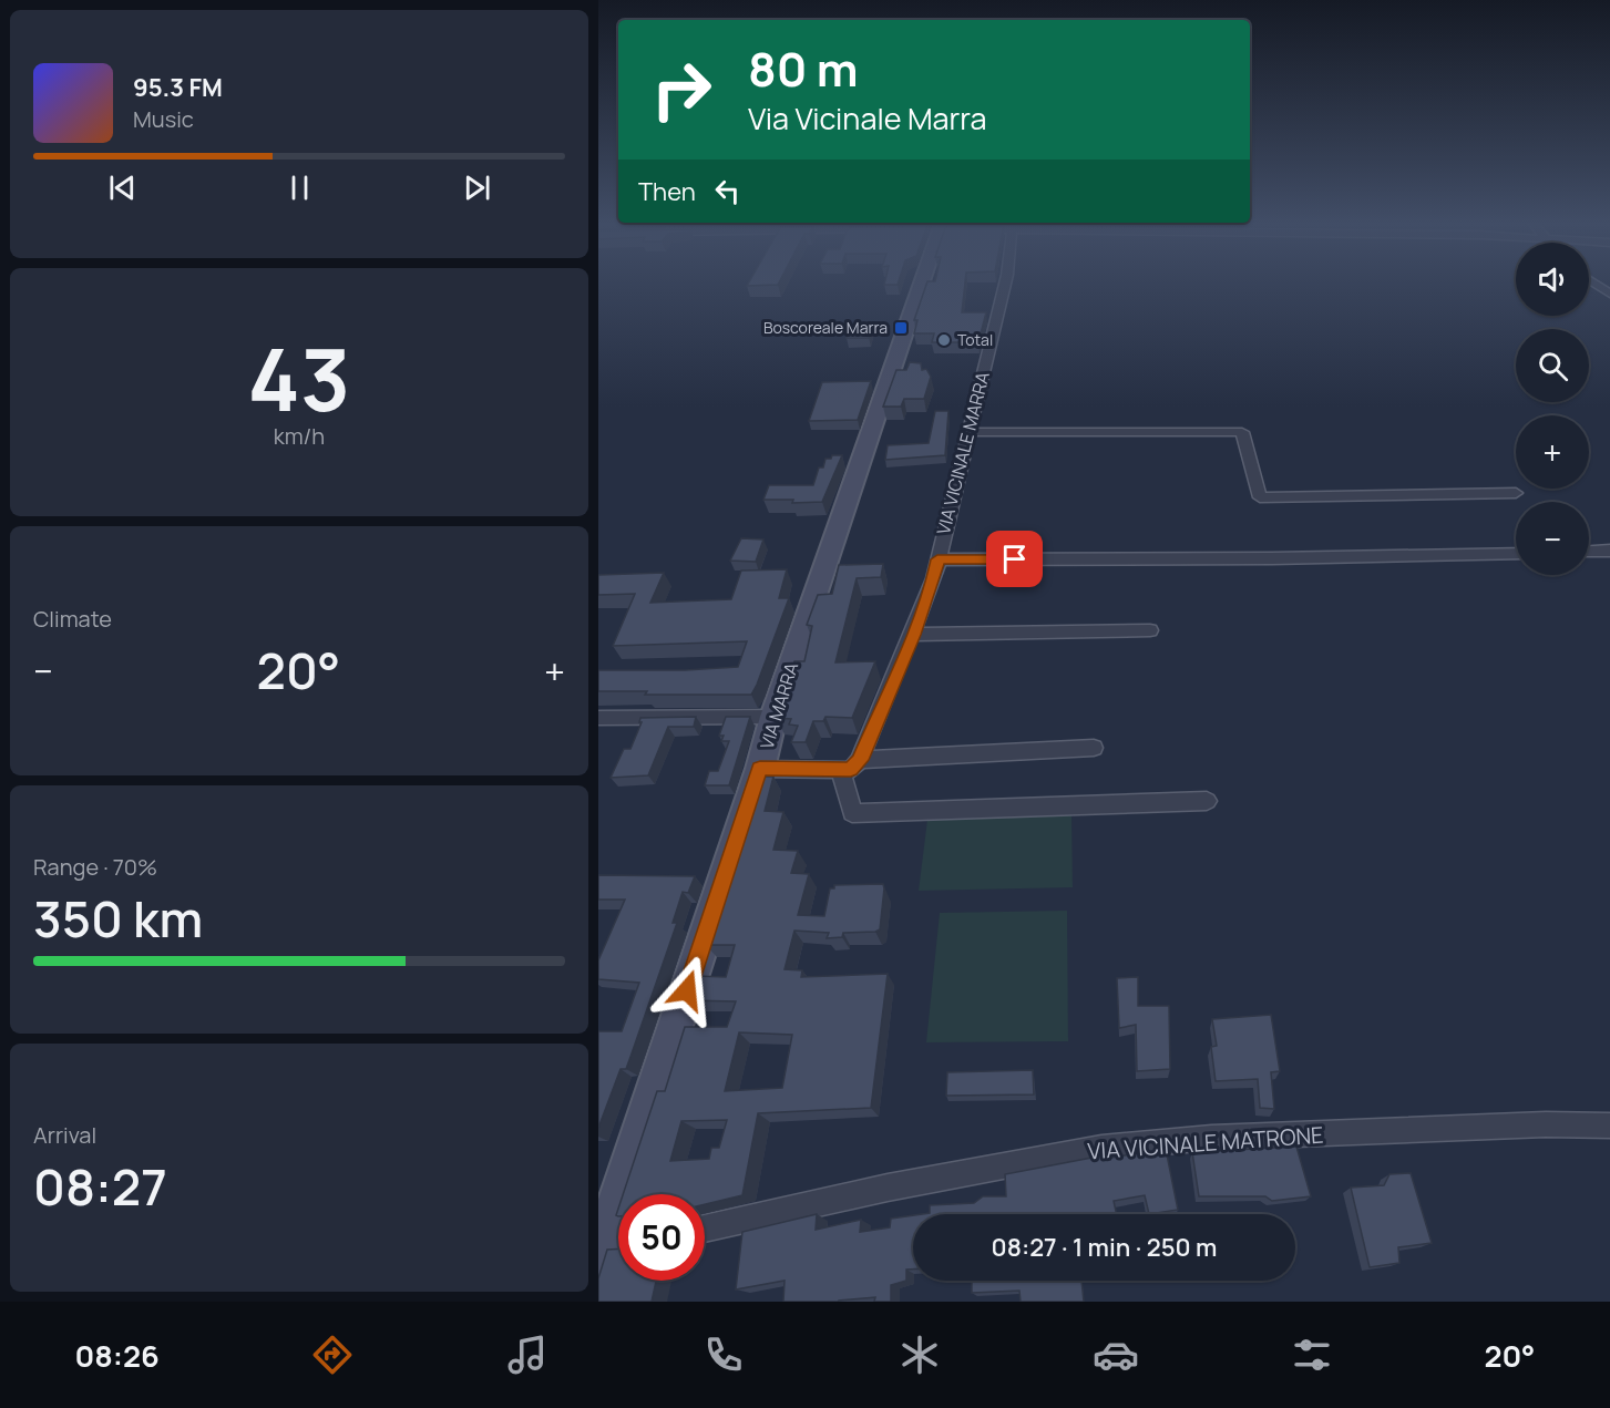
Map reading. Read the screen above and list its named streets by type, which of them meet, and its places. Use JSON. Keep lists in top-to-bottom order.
{
  "streets": {
    "main road": ["VIA MARRA"],
    "street": ["VIA VICINALE MARRA", "VIA VICINALE MATRONE"]
  },
  "places": {
    "transit": ["Boscoreale Marra"],
    "other": ["Total"]
  },
  "page": {
    "turn": ["80 m", "Via Vicinale Marra"],
    "song": ["95.3 FM", "Music"],
    "then": "Then",
    "map_buttons": ["+", "−"],
    "tile": [
      ["43", "km/h"],
      "Climate",
      ["Range · 70%", "350 km"],
      ["Arrival", "08:27"]
    ],
    "heat": ["−", "20°", "+"],
    "limit": "50",
    "trip": "08:27 · 1 min · 250 m",
    "tabs": ["08:26", "20°"]
  }
}
